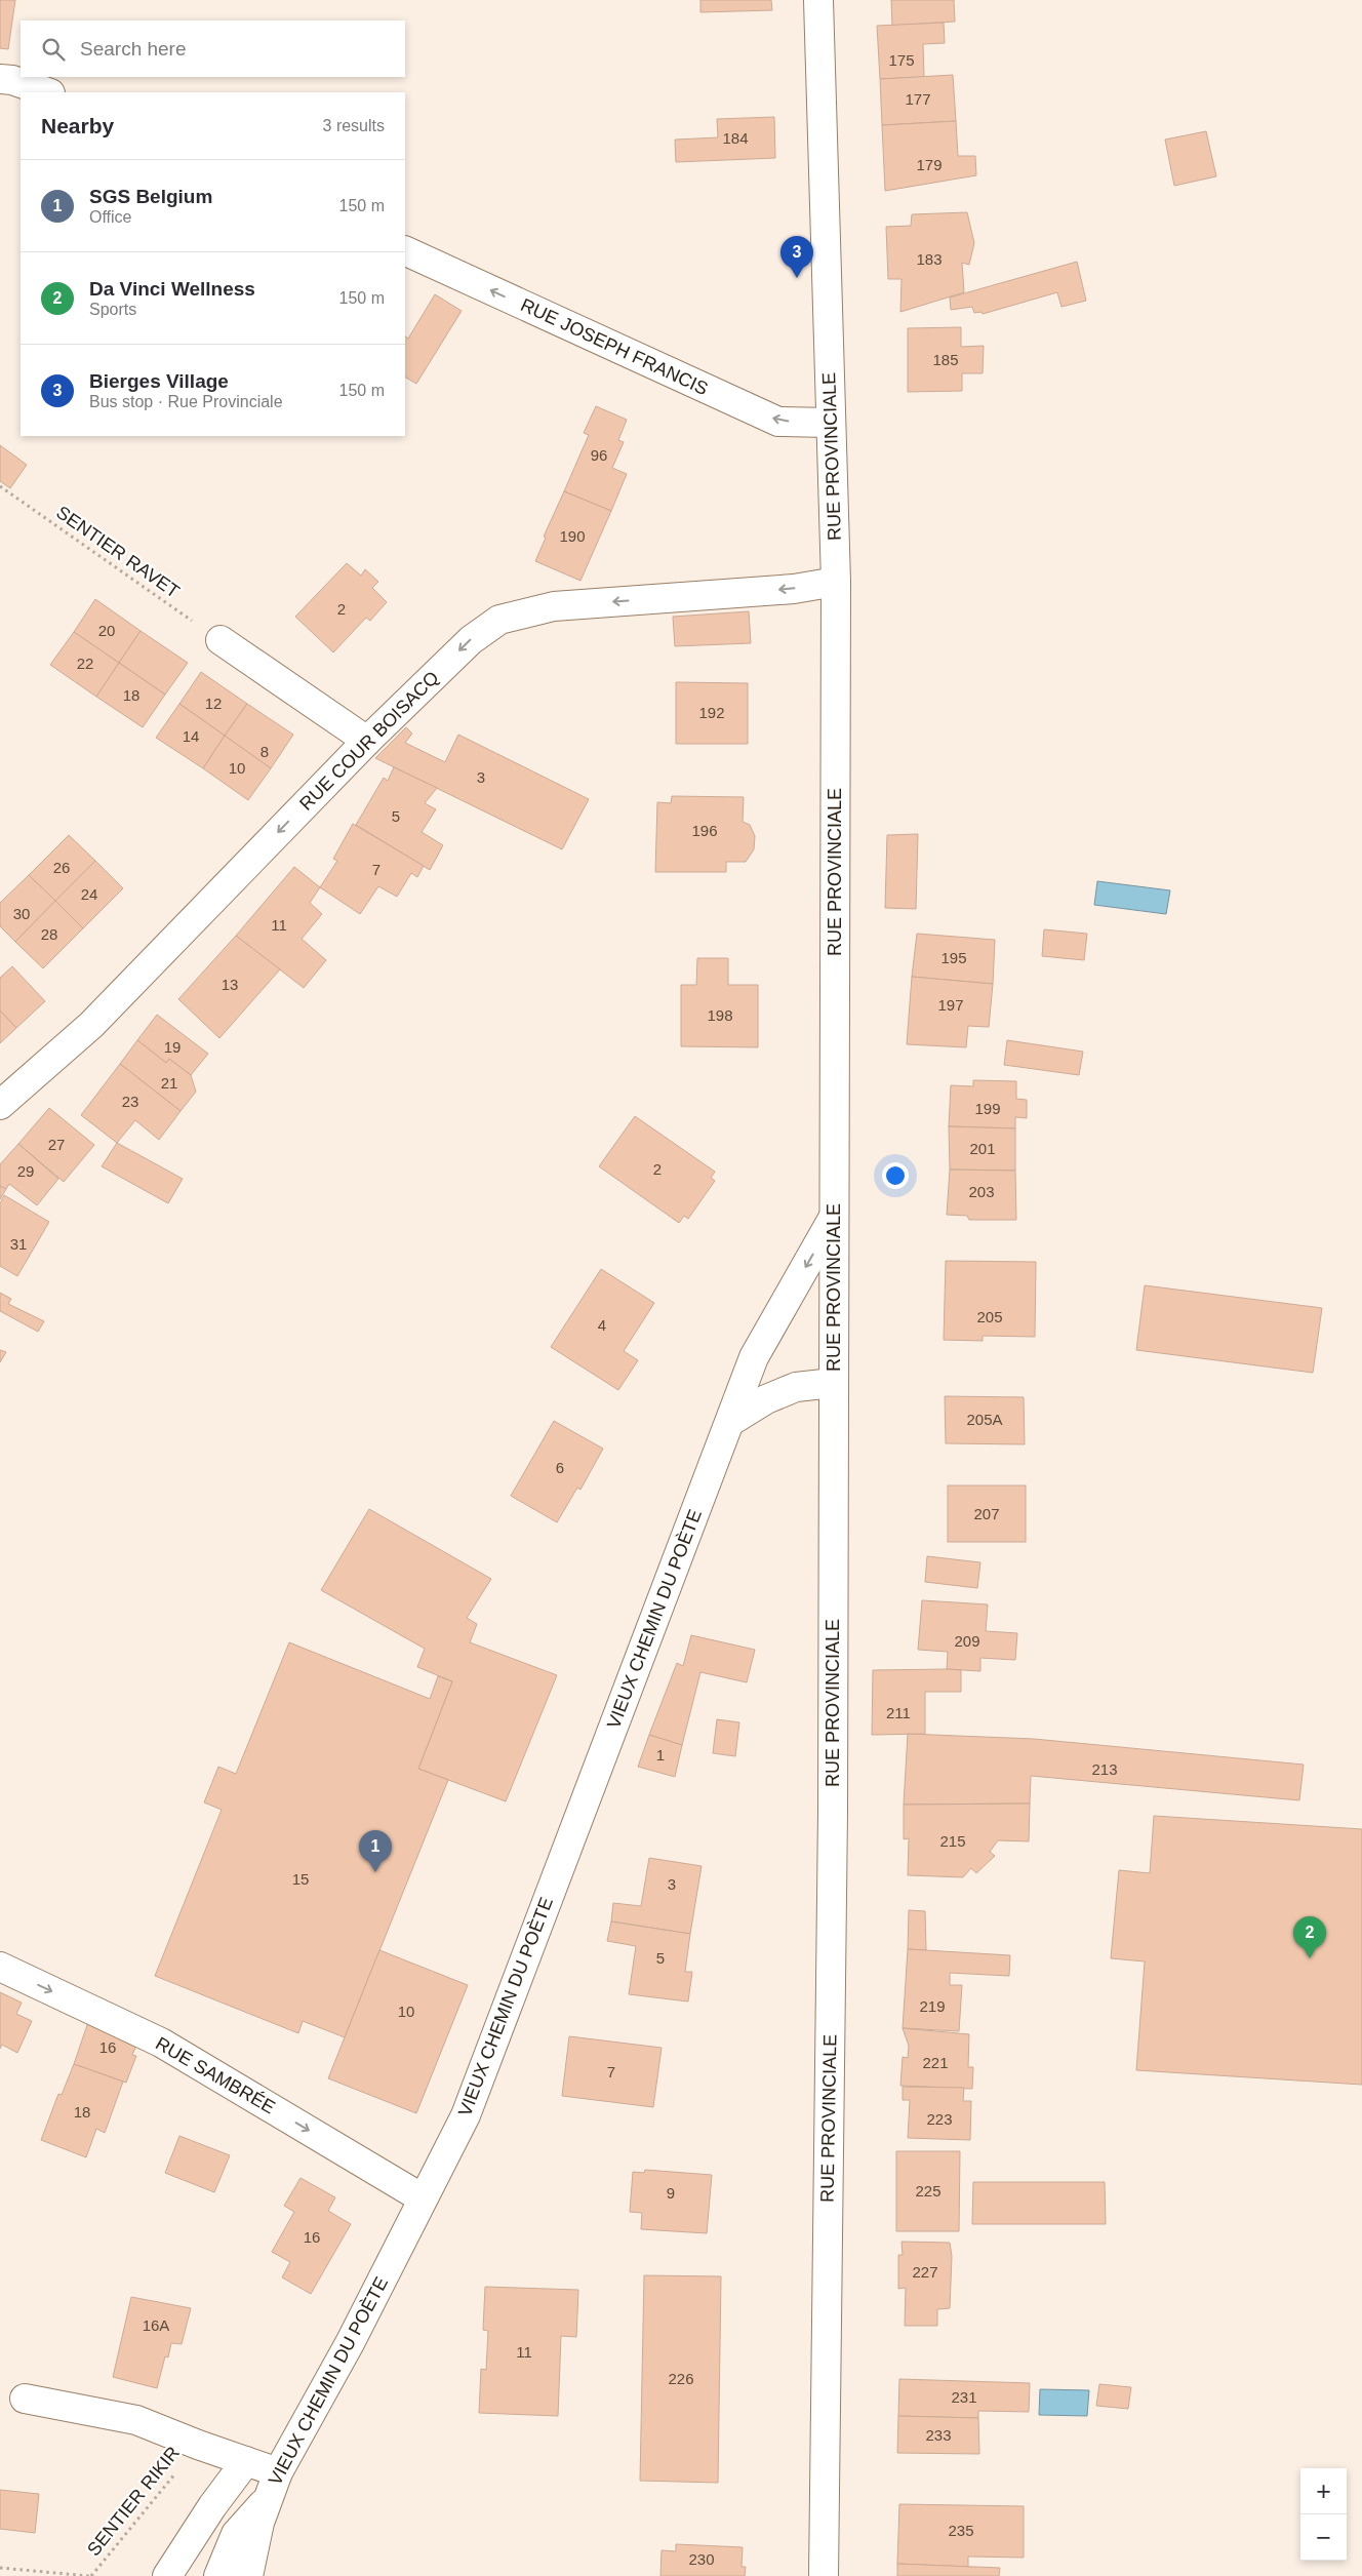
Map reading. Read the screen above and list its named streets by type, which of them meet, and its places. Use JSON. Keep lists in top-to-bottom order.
{
  "streets": {
    "street": [
      "RUE JOSEPH FRANCIS",
      "RUE PROVINCIALE",
      "RUE COUR BOISACQ",
      "VIEUX CHEMIN DU POÈTE",
      "RUE SAMBRÉE"
    ],
    "path": ["SENTIER RAVET", "SENTIER RIKIR"]
  },
  "crossings": [
    ["RUE JOSEPH FRANCIS", "RUE PROVINCIALE"],
    ["RUE PROVINCIALE", "RUE COUR BOISACQ"],
    ["VIEUX CHEMIN DU POÈTE", "RUE SAMBRÉE"]
  ],
  "one_way": ["RUE JOSEPH FRANCIS", "RUE COUR BOISACQ", "RUE SAMBRÉE"],
  "house_numbers": [
    "175",
    "177",
    "184",
    "179",
    "183",
    "185",
    "96",
    "190",
    "2",
    "20",
    "22",
    "18",
    "12",
    "192",
    "14",
    "8",
    "10",
    "3",
    "5",
    "196",
    "26",
    "7",
    "24",
    "30",
    "11",
    "28",
    "195",
    "13",
    "197",
    "198",
    "19",
    "21",
    "23",
    "199",
    "27",
    "201",
    "2",
    "29",
    "203",
    "31",
    "205",
    "4",
    "205A",
    "6",
    "207",
    "209",
    "211",
    "1",
    "213",
    "215",
    "15",
    "3",
    "5",
    "219",
    "10",
    "16",
    "221",
    "7",
    "18",
    "223",
    "225",
    "9",
    "16",
    "227",
    "16A",
    "11",
    "226",
    "231",
    "233",
    "235",
    "230"
  ],
  "page": {
    "search": "Search here",
    "heading": ["Nearby", "3 results"],
    "list": [
      {
        "mark": "1",
        "name": "SGS Belgium",
        "note": "Office",
        "value": "150 m"
      },
      {
        "mark": "2",
        "name": "Da Vinci Wellness",
        "note": "Sports",
        "value": "150 m"
      },
      {
        "mark": "3",
        "name": "Bierges Village",
        "note": "Bus stop · Rue Provinciale",
        "value": "150 m"
      }
    ],
    "pins": ["3", "1", "2"],
    "map_buttons": ["+", "−"]
  }
}
